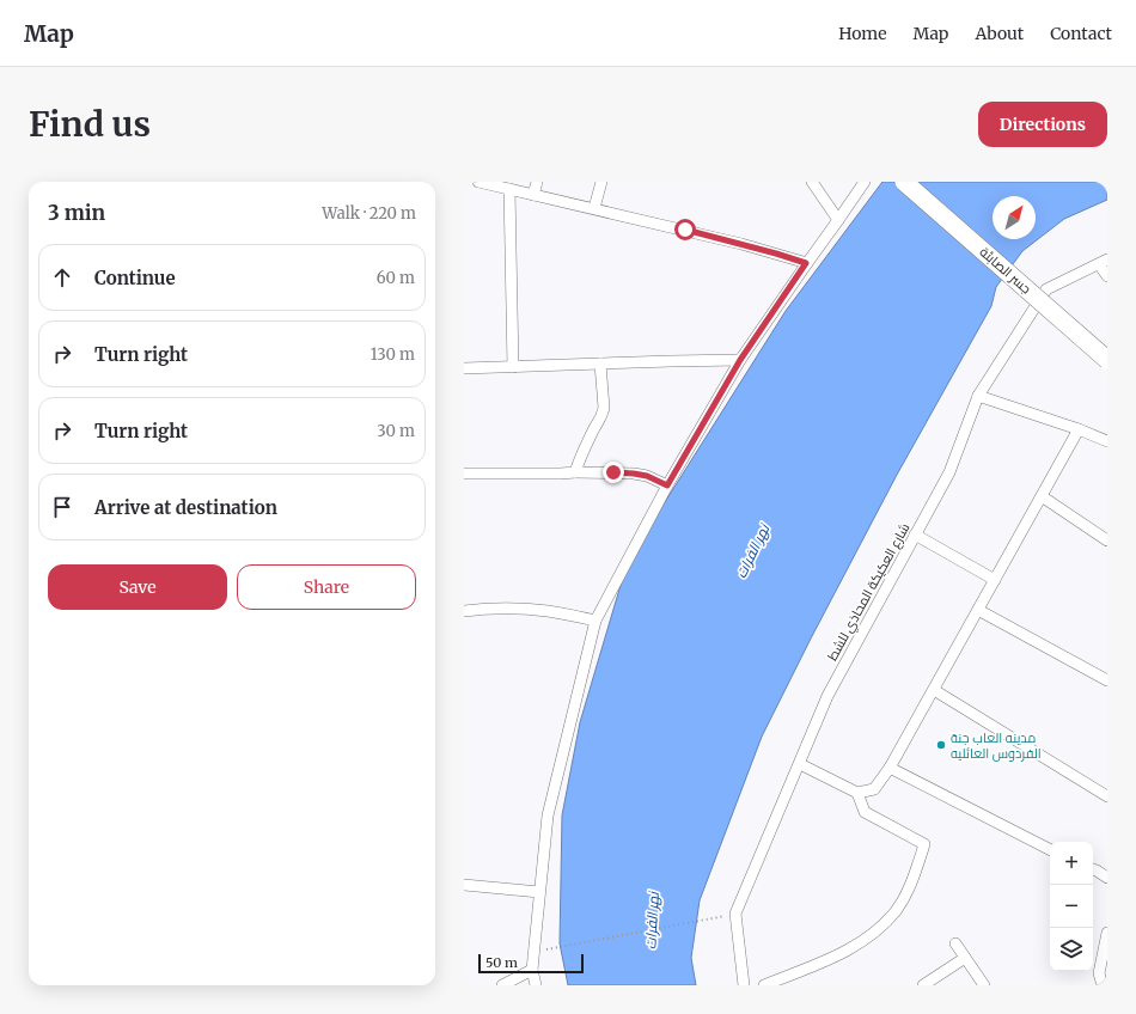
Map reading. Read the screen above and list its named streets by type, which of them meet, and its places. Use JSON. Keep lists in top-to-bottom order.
{
  "streets": {
    "main road": ["جسر الصابئة"],
    "street": ["شارع العكيكة المحاذي للشط"]
  },
  "water": ["نهر الفرات"],
  "places": ["مدينه العاب جنة الفردوس العائليه"],
  "scale_bar": "50 m",
  "north": "top right",
  "page": {
    "header": "Map",
    "nav": [
      "Home",
      "Map",
      "About",
      "Contact"
    ],
    "buttons": [
      "Directions",
      ["Save", "Share"]
    ],
    "title": "Find us",
    "heading": ["3 min", "Walk · 220 m"],
    "list": [
      ["Continue", "60 m"],
      ["Turn right", "130 m"],
      ["Turn right", "30 m"],
      "Arrive at destination"
    ],
    "map_buttons": ["+", "−"],
    "scale": "50 m"
  }
}
